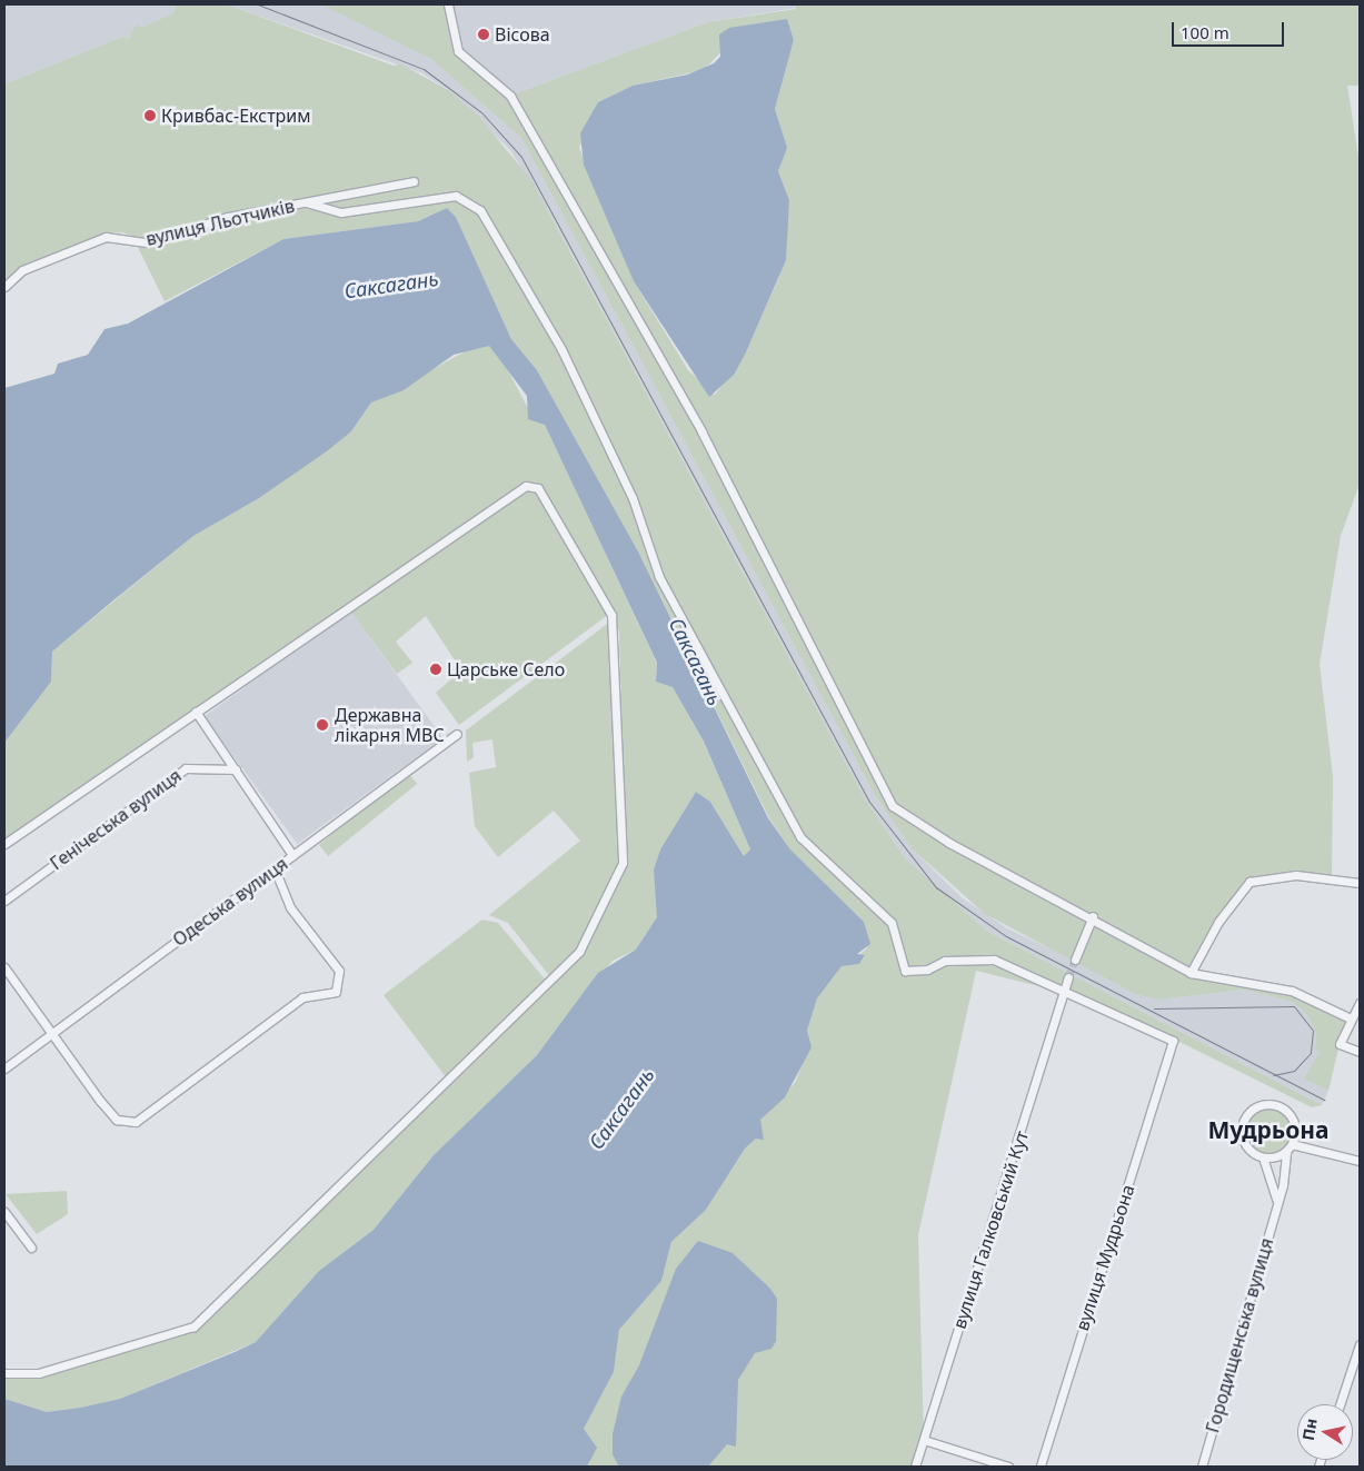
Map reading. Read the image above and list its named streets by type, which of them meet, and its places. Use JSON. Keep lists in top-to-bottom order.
{
  "streets": {
    "street": [
      "вулиця Льотчиків",
      "Генічеська вулиця",
      "Одеська вулиця",
      "вулиця Галковський Кут",
      "вулиця Мудрьона",
      "Городищенська вулиця"
    ]
  },
  "crossings": [
    ["вулиця Галковський Кут", "вулиця Мудрьона"]
  ],
  "districts": ["Мудрьона"],
  "water": ["Саксагань"],
  "places": [
    "Вісова",
    "Кривбас-Екстрим",
    "Царське Село",
    "Державна лікарня МВС"
  ],
  "scale_bar": "100 m",
  "north": "left"
}
